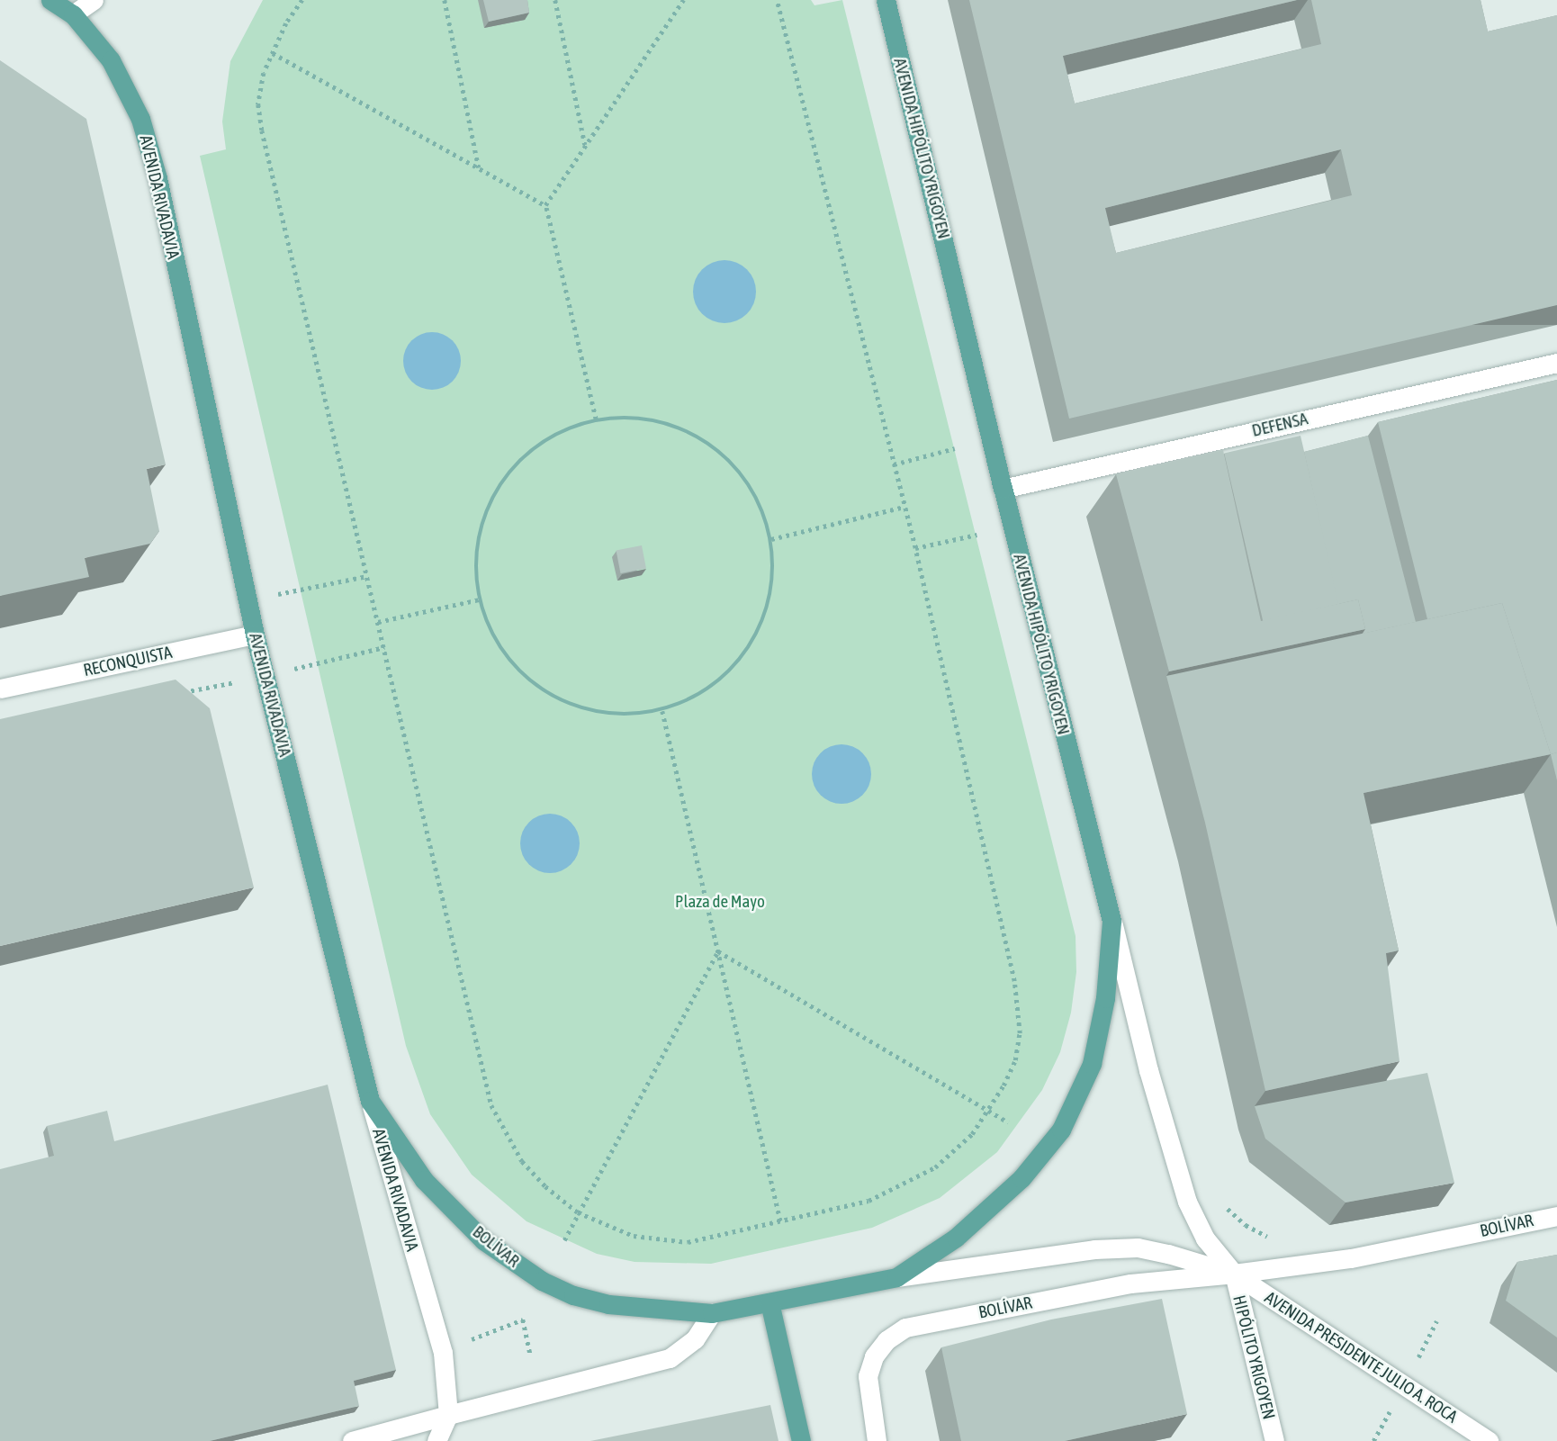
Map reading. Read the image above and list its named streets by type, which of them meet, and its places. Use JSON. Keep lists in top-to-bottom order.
{
  "streets": {
    "main road": ["AVENIDA HIPÓLITO YRIGOYEN", "AVENIDA RIVADAVIA", "BOLÍVAR"],
    "street": [
      "DEFENSA",
      "RECONQUISTA",
      "HIPÓLITO YRIGOYEN",
      "AVENIDA PRESIDENTE JULIO A. ROCA"
    ]
  },
  "crossings": [
    ["AVENIDA HIPÓLITO YRIGOYEN", "DEFENSA"],
    ["AVENIDA HIPÓLITO YRIGOYEN", "BOLÍVAR"],
    ["AVENIDA HIPÓLITO YRIGOYEN", "HIPÓLITO YRIGOYEN"],
    ["AVENIDA HIPÓLITO YRIGOYEN", "AVENIDA PRESIDENTE JULIO A. ROCA"],
    ["AVENIDA RIVADAVIA", "RECONQUISTA"],
    ["AVENIDA RIVADAVIA", "BOLÍVAR"],
    ["BOLÍVAR", "HIPÓLITO YRIGOYEN"],
    ["BOLÍVAR", "AVENIDA PRESIDENTE JULIO A. ROCA"],
    ["HIPÓLITO YRIGOYEN", "AVENIDA PRESIDENTE JULIO A. ROCA"]
  ],
  "parks": ["Plaza de Mayo"]
}
